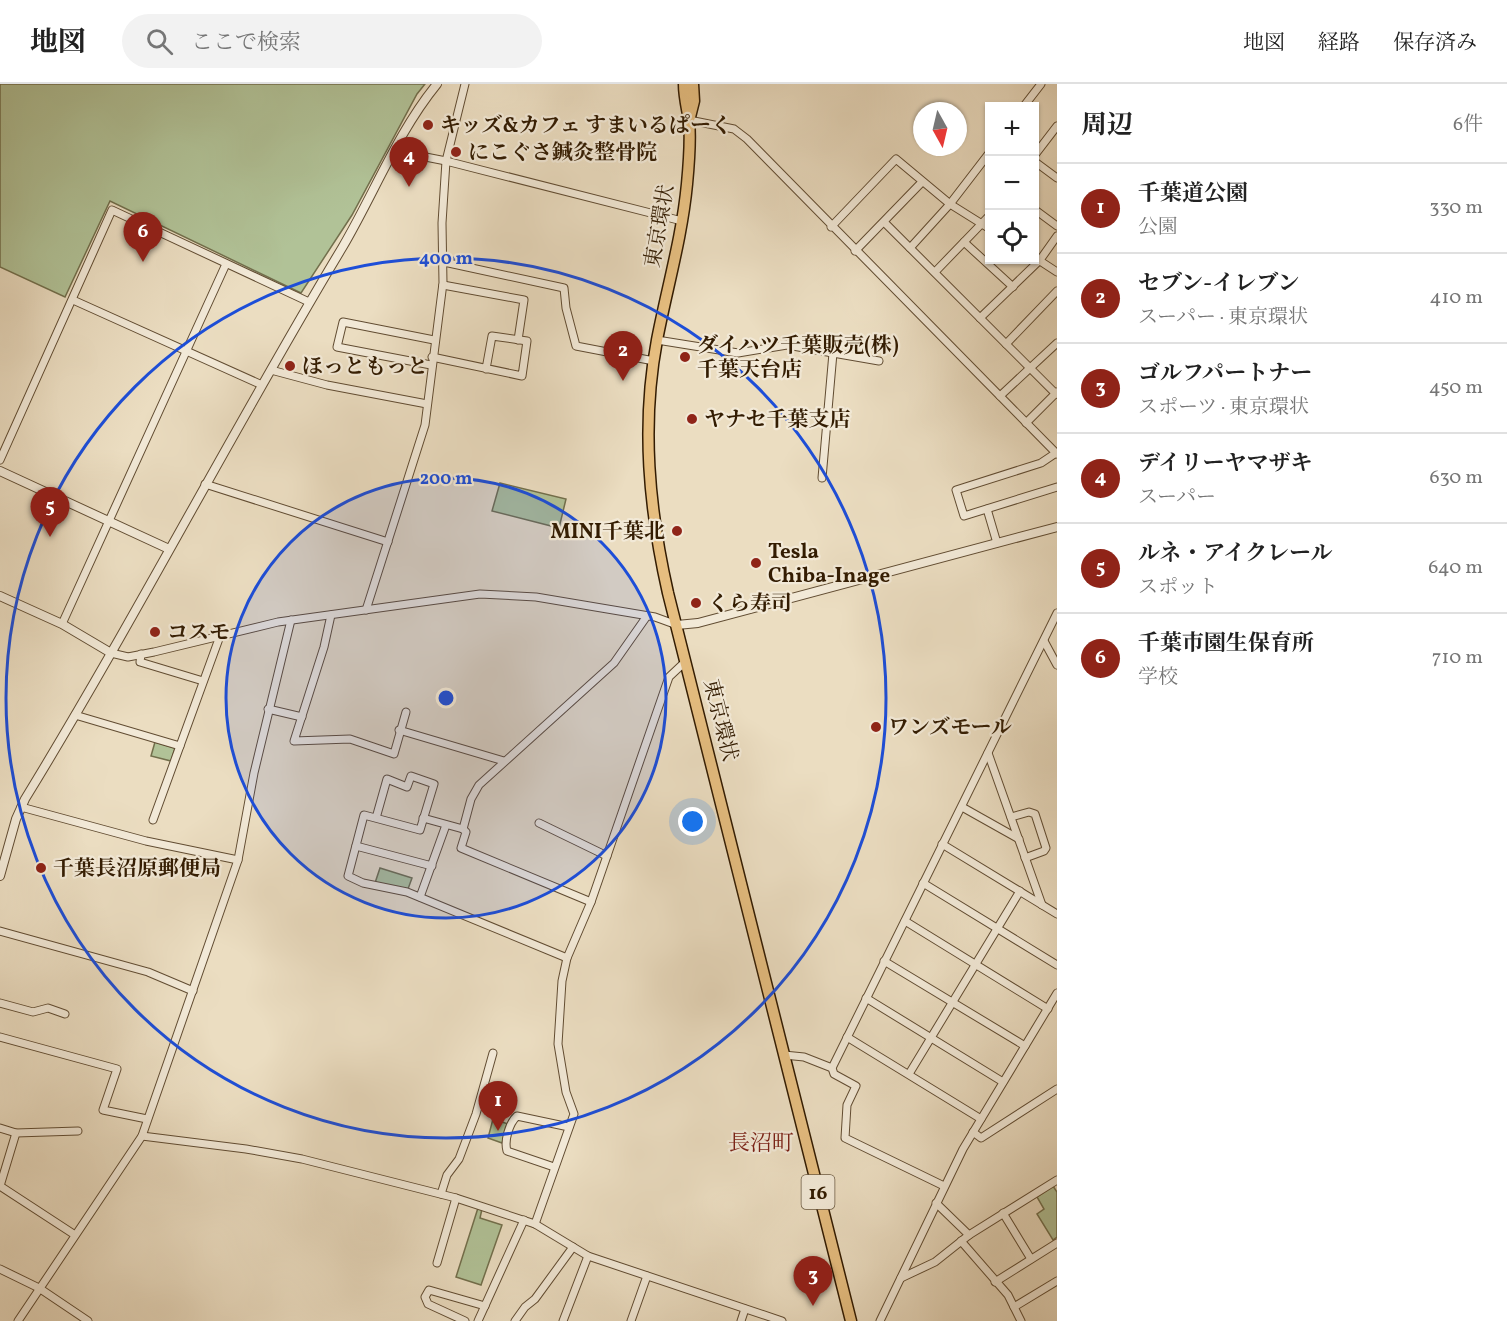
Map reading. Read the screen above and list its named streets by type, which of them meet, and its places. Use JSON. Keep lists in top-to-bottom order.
{
  "streets": {
    "highway": ["東京環状", "16"]
  },
  "districts": ["長沼町"],
  "places": [
    "キッズ&カフェ すまいるぱーく",
    "にこぐさ鍼灸整骨院",
    "ダイハツ千葉販売(株) 千葉天台店",
    "ほっともっと",
    "ヤナセ千葉支店",
    "MINI千葉北",
    "Tesla Chiba-Inage",
    "くら寿司",
    "コスモ",
    "ワンズモール",
    "千葉長沼原郵便局"
  ],
  "north": "bottom",
  "page": {
    "header": "地図",
    "search": "ここで検索",
    "nav": ["地図", "経路", "保存済み"],
    "heading": ["周辺", "6件"],
    "map_buttons": ["+", "−"],
    "pins": [
      "4",
      "6",
      "2",
      "5",
      "1",
      "3"
    ],
    "list": [
      {
        "mark": "1",
        "name": "千葉道公園",
        "note": "公園",
        "value": "330 m"
      },
      {
        "mark": "2",
        "name": "セブン-イレブン",
        "note": "スーパー · 東京環状",
        "value": "410 m"
      },
      {
        "mark": "3",
        "name": "ゴルフパートナー",
        "note": "スポーツ · 東京環状",
        "value": "450 m"
      },
      {
        "mark": "4",
        "name": "デイリーヤマザキ",
        "note": "スーパー",
        "value": "630 m"
      },
      {
        "mark": "5",
        "name": "ルネ・アイクレール",
        "note": "スポット",
        "value": "640 m"
      },
      {
        "mark": "6",
        "name": "千葉市園生保育所",
        "note": "学校",
        "value": "710 m"
      }
    ]
  },
  "rings": ["400 m", "200 m"]
}
